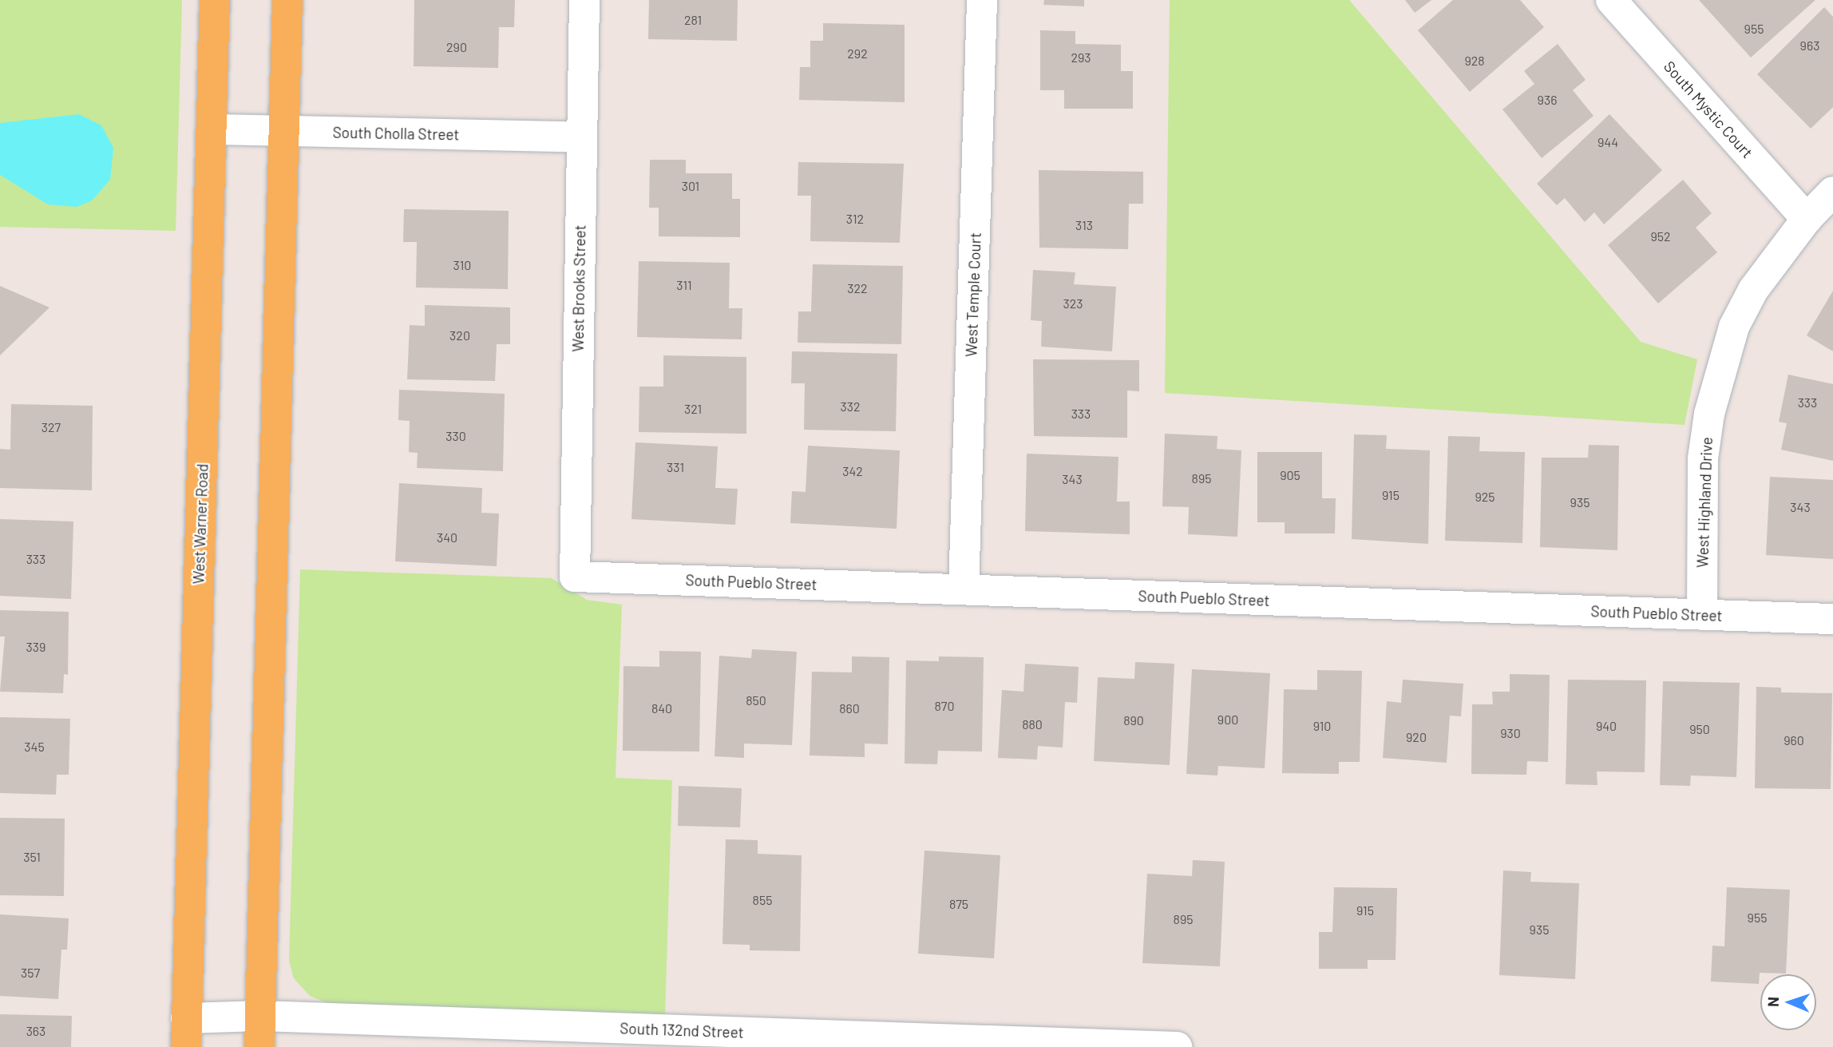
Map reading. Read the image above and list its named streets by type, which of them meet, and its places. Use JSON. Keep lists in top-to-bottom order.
{
  "streets": {
    "main road": ["West Warner Road"],
    "street": [
      "South Mystic Court",
      "South Cholla Street",
      "West Brooks Street",
      "West Temple Court",
      "West Highland Drive",
      "South Pueblo Street",
      "South 132nd Street"
    ]
  },
  "crossings": [
    ["South Mystic Court", "West Highland Drive"],
    ["South Cholla Street", "West Brooks Street"],
    ["South Cholla Street", "West Warner Road"],
    ["West Brooks Street", "South Pueblo Street"],
    ["West Temple Court", "South Pueblo Street"],
    ["West Highland Drive", "South Pueblo Street"],
    ["West Warner Road", "South 132nd Street"]
  ],
  "house_numbers": [
    "281",
    "955",
    "963",
    "290",
    "292",
    "293",
    "928",
    "936",
    "944",
    "301",
    "312",
    "313",
    "952",
    "310",
    "311",
    "322",
    "323",
    "320",
    "333",
    "332",
    "321",
    "333",
    "327",
    "330",
    "331",
    "342",
    "905",
    "895",
    "343",
    "915",
    "925",
    "935",
    "343",
    "340",
    "333",
    "339",
    "850",
    "870",
    "840",
    "860",
    "900",
    "890",
    "880",
    "910",
    "940",
    "950",
    "930",
    "920",
    "960",
    "345",
    "351",
    "855",
    "875",
    "915",
    "955",
    "895",
    "935",
    "357",
    "363"
  ],
  "north": "left"
}
